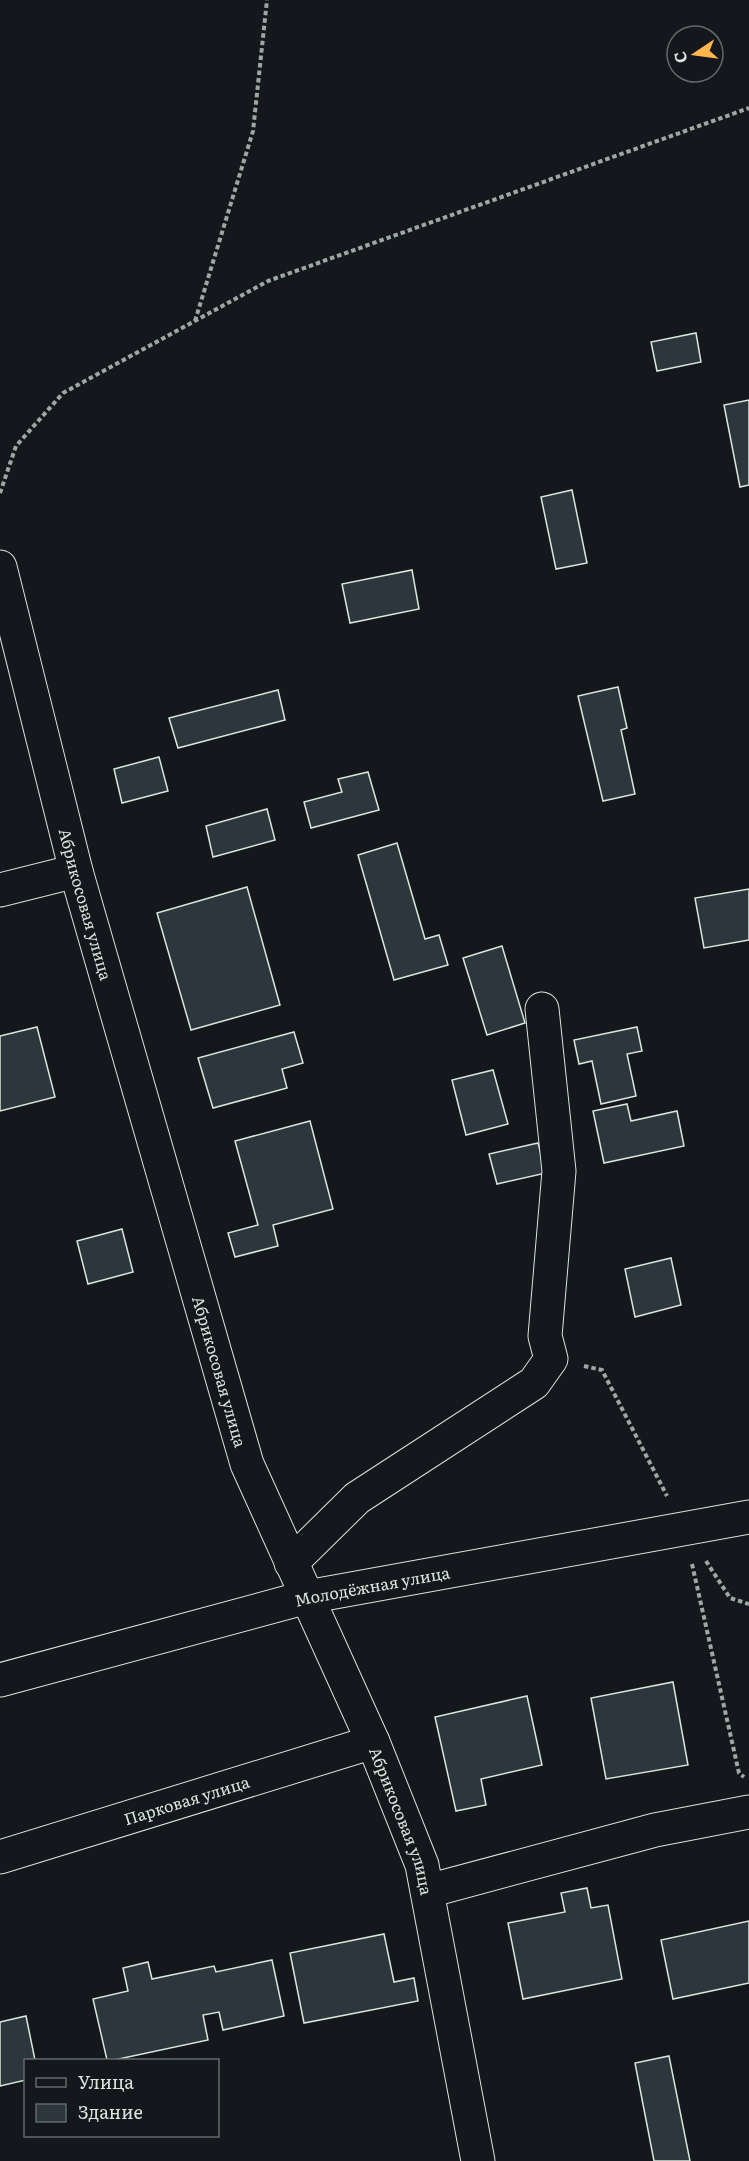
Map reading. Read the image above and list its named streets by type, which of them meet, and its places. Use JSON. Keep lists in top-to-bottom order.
{
  "streets": {
    "street": ["Абрикосовая улица", "Молодёжная улица", "Парковая улица"]
  },
  "crossings": [
    ["Абрикосовая улица", "Молодёжная улица"],
    ["Абрикосовая улица", "Парковая улица"]
  ],
  "legend": ["Улица", "Здание"],
  "north": "left"
}
